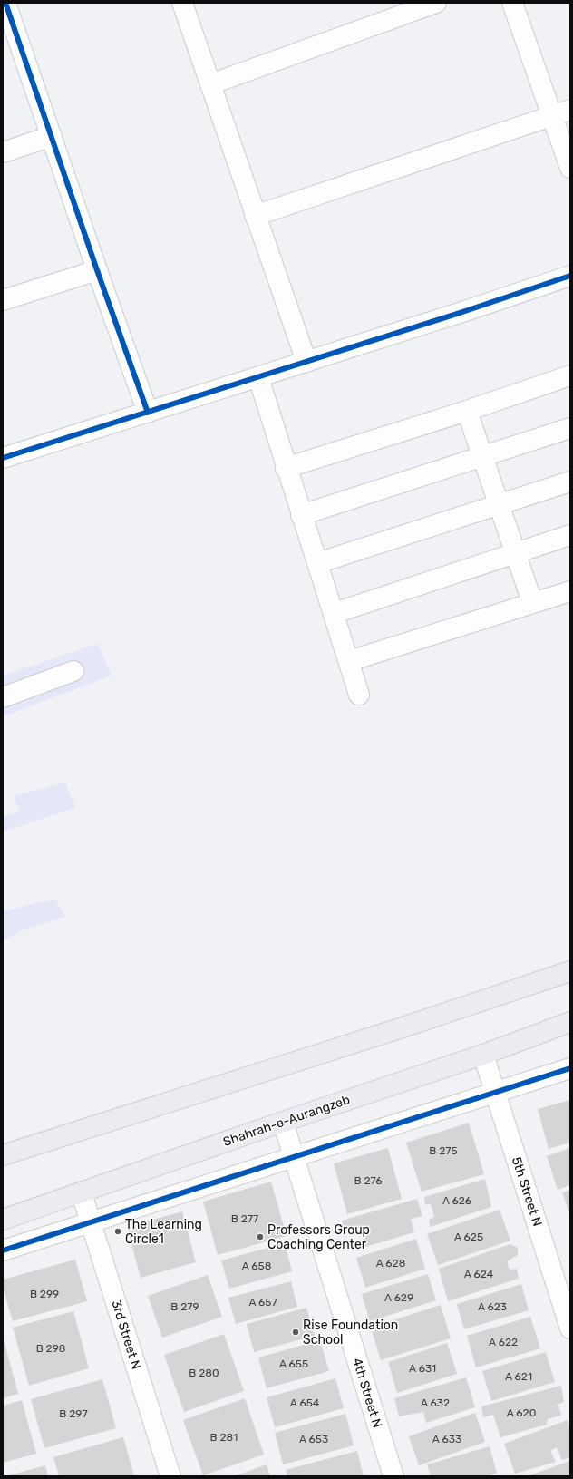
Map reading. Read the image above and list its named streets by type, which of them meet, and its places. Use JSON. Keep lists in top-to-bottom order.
{
  "streets": {
    "main road": ["Shahrah-e-Aurangzeb"],
    "street": ["5th Street N", "3rd Street N", "4th Street N"]
  },
  "crossings": [
    ["Shahrah-e-Aurangzeb", "5th Street N"],
    ["Shahrah-e-Aurangzeb", "3rd Street N"],
    ["Shahrah-e-Aurangzeb", "4th Street N"]
  ],
  "places": ["The Learning Circle1", "Professors Group Coaching Center", "Rise Foundation School"],
  "house_numbers": [
    "B 275",
    "B 276",
    "A 626",
    "B 277",
    "A 625",
    "A 628",
    "A 658",
    "A 624",
    "B 299",
    "A 629",
    "A 657",
    "B 279",
    "A 623",
    "A 622",
    "B 298",
    "A 655",
    "A 631",
    "B 280",
    "A 621",
    "A 654",
    "A 632",
    "A 620",
    "B 297",
    "B 281",
    "A 653",
    "A 633"
  ]
}
